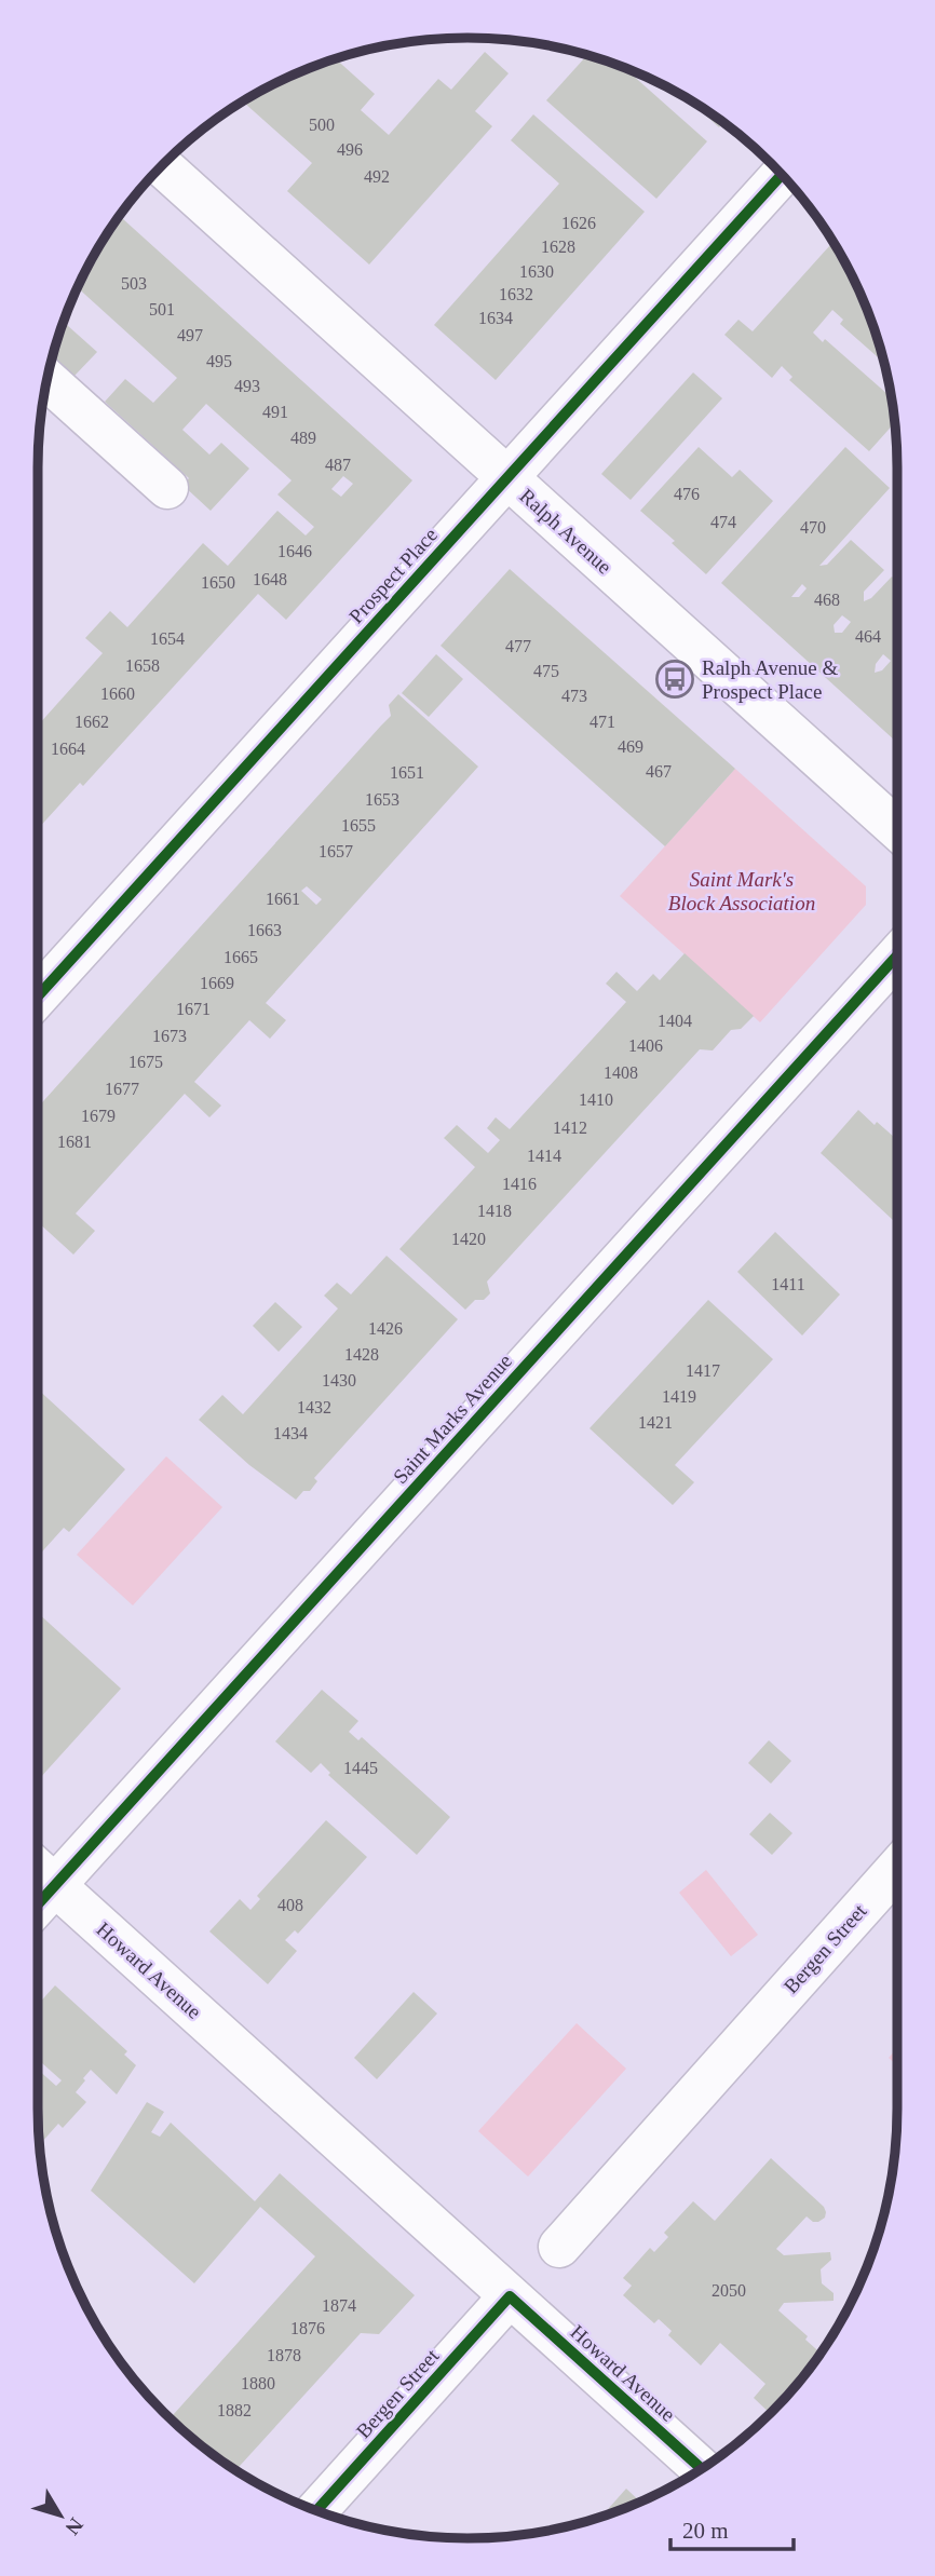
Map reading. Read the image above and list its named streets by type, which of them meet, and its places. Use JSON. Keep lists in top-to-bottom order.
{
  "streets": {
    "street": [
      "Ralph Avenue",
      "Prospect Place",
      "Saint Marks Avenue",
      "Bergen Street",
      "Howard Avenue"
    ]
  },
  "crossings": [
    ["Ralph Avenue", "Prospect Place"],
    ["Saint Marks Avenue", "Howard Avenue"],
    ["Bergen Street", "Howard Avenue"]
  ],
  "parks": ["Saint Mark's Block Association"],
  "places": {
    "bus stop": ["Ralph Avenue & Prospect Place"]
  },
  "house_numbers": [
    "500",
    "496",
    "492",
    "1626",
    "1628",
    "1630",
    "503",
    "1632",
    "501",
    "1634",
    "497",
    "495",
    "493",
    "491",
    "489",
    "487",
    "476",
    "474",
    "470",
    "1646",
    "1648",
    "1650",
    "468",
    "464",
    "1654",
    "477",
    "1658",
    "475",
    "1660",
    "473",
    "1662",
    "471",
    "469",
    "1664",
    "467",
    "1651",
    "1653",
    "1655",
    "1657",
    "1661",
    "1663",
    "1665",
    "1669",
    "1671",
    "1404",
    "1673",
    "1406",
    "1675",
    "1408",
    "1677",
    "1410",
    "1679",
    "1412",
    "1681",
    "1414",
    "1416",
    "1418",
    "1420",
    "1411",
    "1426",
    "1428",
    "1417",
    "1430",
    "1419",
    "1432",
    "1421",
    "1434",
    "1445",
    "408",
    "2050",
    "1874",
    "1876",
    "1878",
    "1880",
    "1882"
  ],
  "scale_bar": "20 m",
  "north": "bottom right"
}
